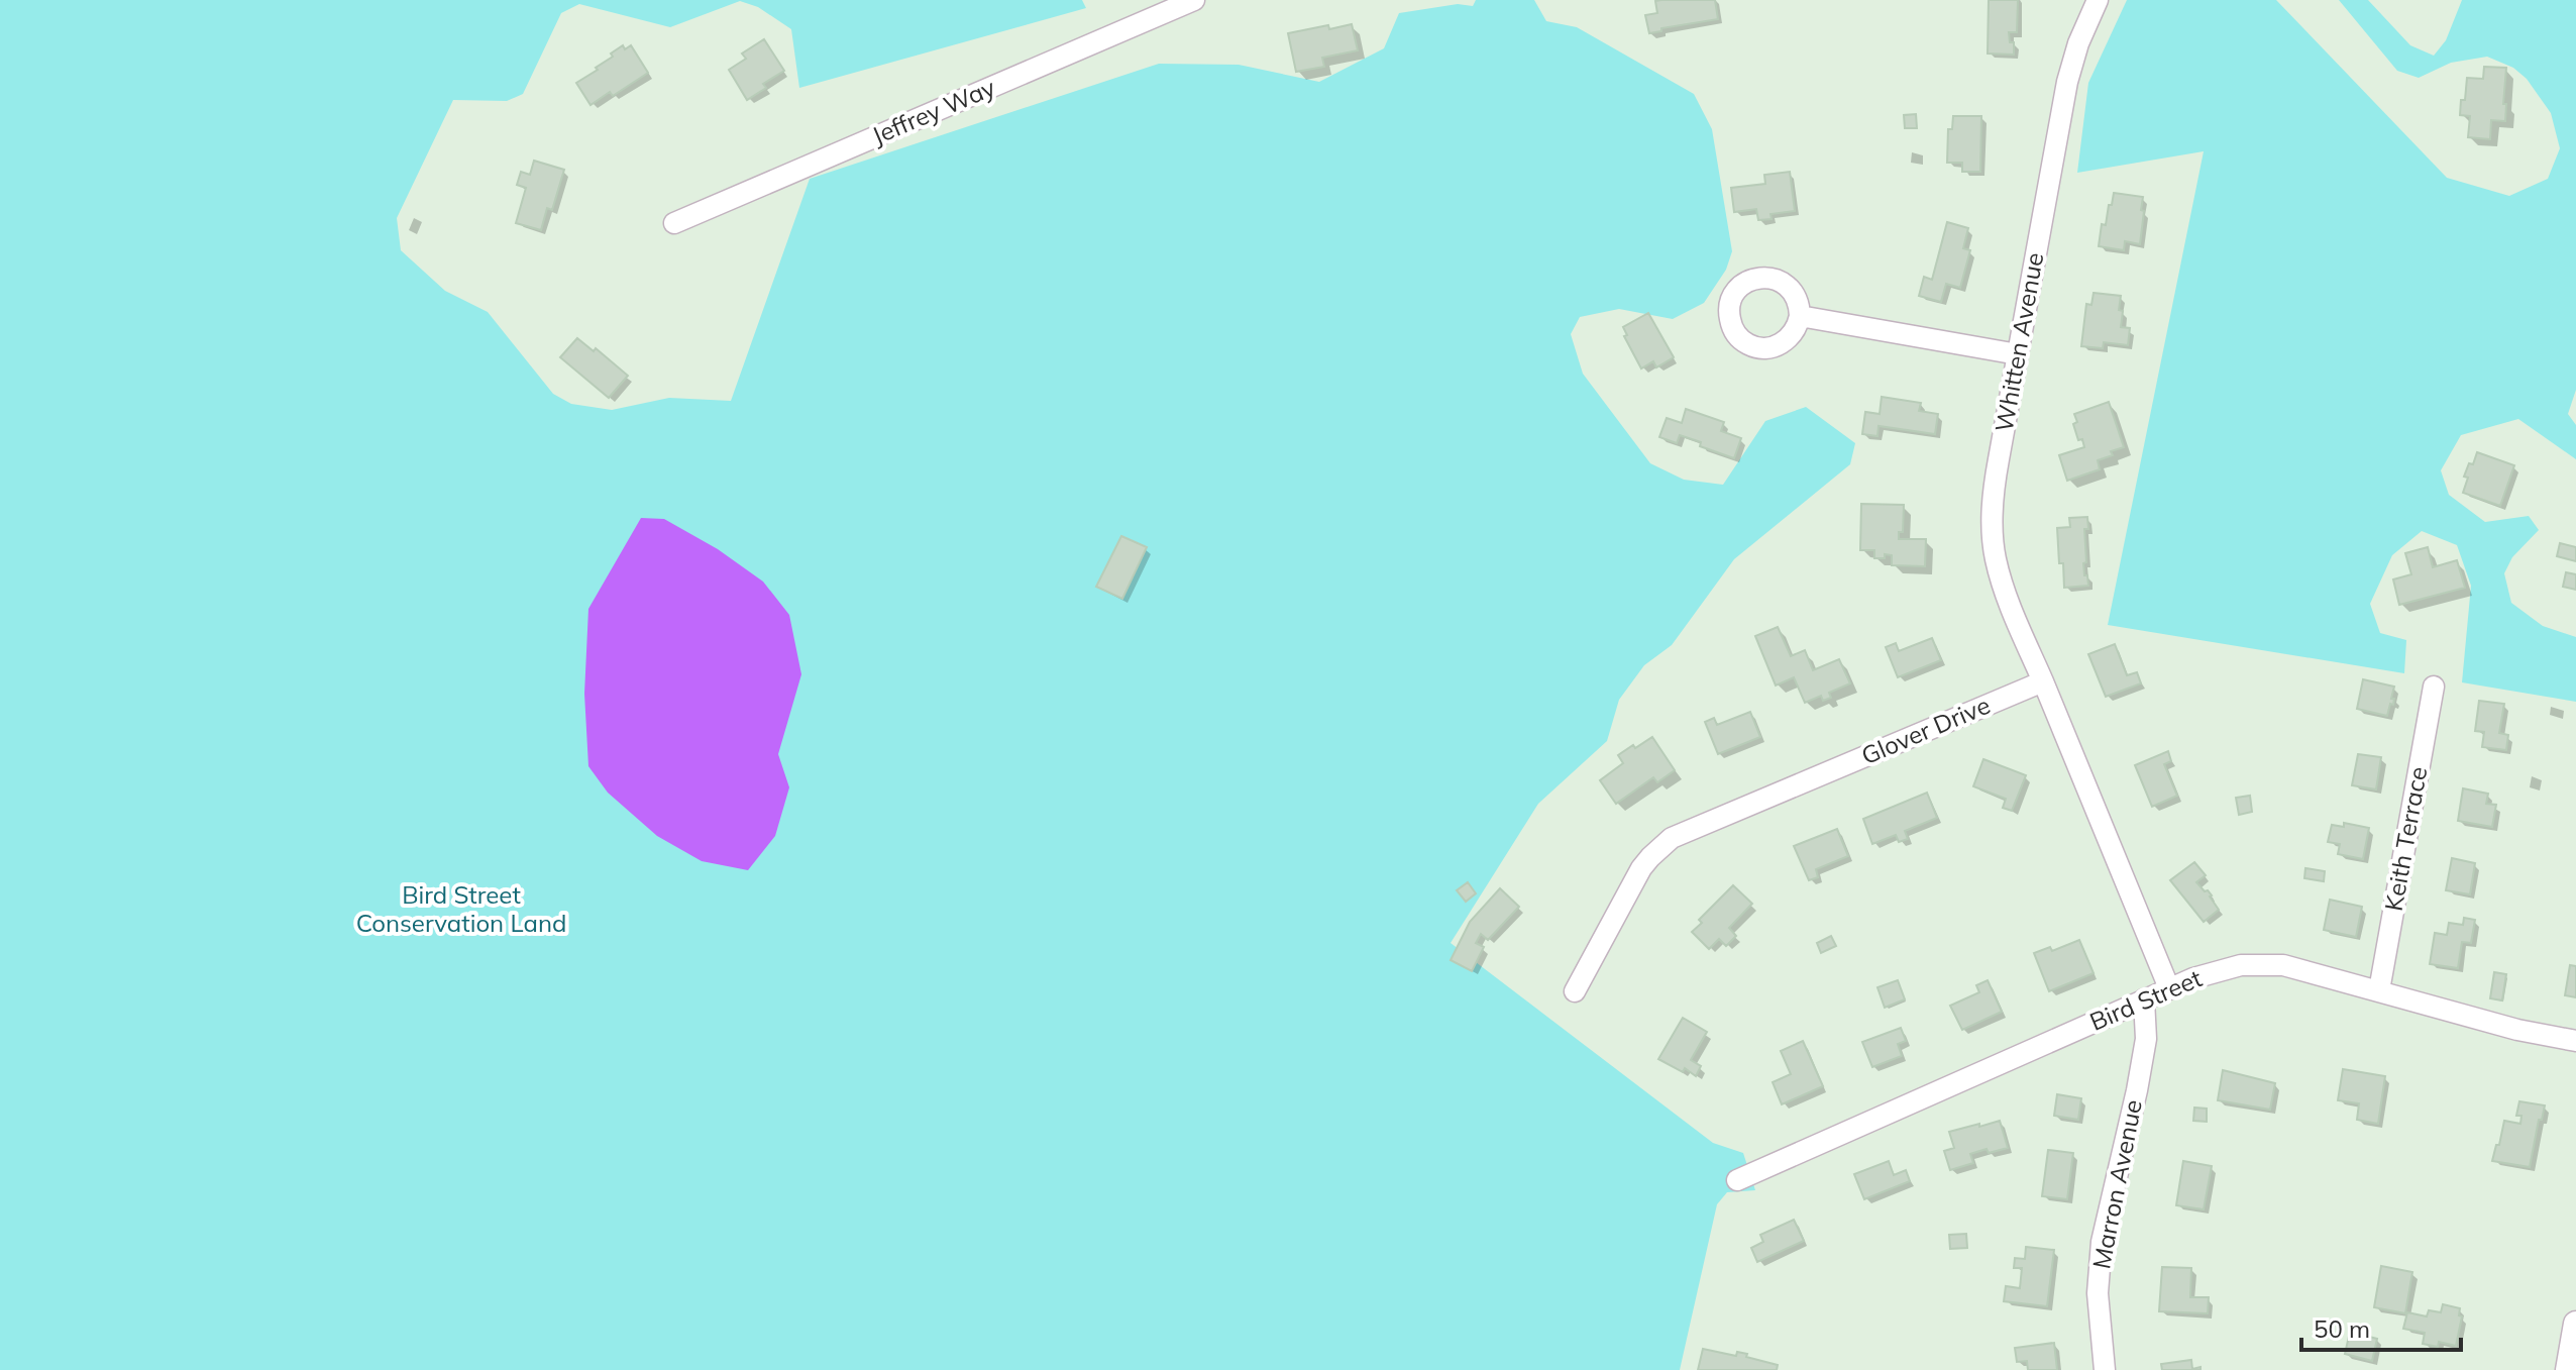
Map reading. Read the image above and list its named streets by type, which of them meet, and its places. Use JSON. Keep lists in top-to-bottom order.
{
  "streets": {
    "street": [
      "Jeffrey Way",
      "Whitten Avenue",
      "Glover Drive",
      "Keith Terrace",
      "Bird Street",
      "Marron Avenue"
    ]
  },
  "crossings": [
    ["Whitten Avenue", "Glover Drive"],
    ["Keith Terrace", "Bird Street"],
    ["Bird Street", "Marron Avenue"]
  ],
  "parks": ["Bird Street Conservation Land"],
  "scale_bar": "50 m"
}
